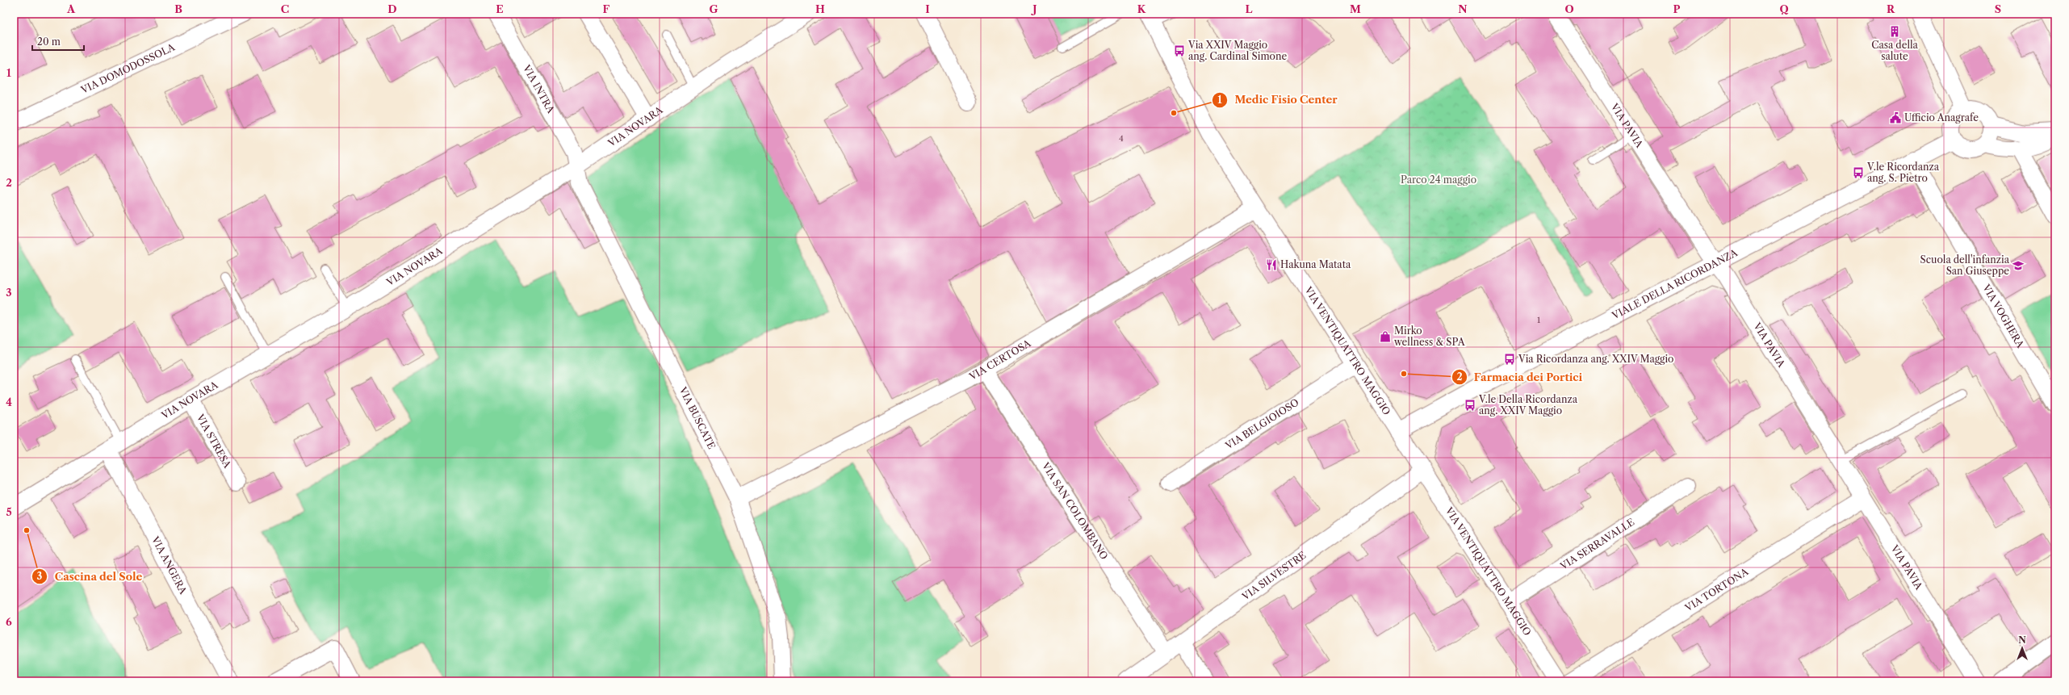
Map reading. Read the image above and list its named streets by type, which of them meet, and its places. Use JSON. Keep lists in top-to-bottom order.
{
  "streets": {
    "street": [
      "VIA DOMODOSSOLA",
      "VIA INTRA",
      "VIA PAVIA",
      "VIA NOVARA",
      "VIALE DELLA RICORDANZA",
      "VIA VOGHERA",
      "VIA VENTIQUATTRO MAGGIO",
      "VIA CERTOSA",
      "VIA BUSCATE",
      "VIA BELGIOIOSO",
      "VIA STRESA",
      "VIA SAN COLOMBANO",
      "VIA SERRAVALLE",
      "VIA ANGERA",
      "VIA SILVESTRE",
      "VIA TORTONA"
    ]
  },
  "crossings": [
    ["VIA INTRA", "VIA NOVARA"],
    ["VIA INTRA", "VIA BUSCATE"],
    ["VIA PAVIA", "VIALE DELLA RICORDANZA"],
    ["VIA PAVIA", "VIA TORTONA"],
    ["VIA NOVARA", "VIA BUSCATE"],
    ["VIA NOVARA", "VIA STRESA"],
    ["VIA NOVARA", "VIA ANGERA"],
    ["VIALE DELLA RICORDANZA", "VIA VOGHERA"],
    ["VIALE DELLA RICORDANZA", "VIA VENTIQUATTRO MAGGIO"],
    ["VIA VENTIQUATTRO MAGGIO", "VIA CERTOSA"],
    ["VIA VENTIQUATTRO MAGGIO", "VIA BELGIOIOSO"],
    ["VIA VENTIQUATTRO MAGGIO", "VIA SERRAVALLE"],
    ["VIA VENTIQUATTRO MAGGIO", "VIA SILVESTRE"],
    ["VIA CERTOSA", "VIA BUSCATE"],
    ["VIA CERTOSA", "VIA SAN COLOMBANO"],
    ["VIA SAN COLOMBANO", "VIA SILVESTRE"]
  ],
  "parks": ["Parco 24 maggio"],
  "places": {
    "building": ["Casa della salute"],
    "bus stop": [
      "Via XXIV Maggio ang. Cardinal Simone",
      "V.le Ricordanza ang. S. Pietro",
      "Via Ricordanza ang. XXIV Maggio",
      "V.le Della Ricordanza ang. XXIV Maggio"
    ],
    "other": ["Medic Fisio Center", "Farmacia dei Portici", "Cascina del Sole"],
    "public building": ["Ufficio Anagrafe"],
    "restaurant": ["Hakuna Matata"],
    "school or university": ["Scuola dell'infanzia San Giuseppe"],
    "shop": ["Mirko wellness & SPA"]
  },
  "house_numbers": ["4", "1"],
  "scale_bar": "20 m",
  "north": "top",
  "grid": {
    "columns": [
      "A",
      "B",
      "C",
      "D",
      "E",
      "F",
      "G",
      "H",
      "I",
      "J",
      "K",
      "L",
      "M",
      "N",
      "O",
      "P",
      "Q",
      "R",
      "S"
    ],
    "rows": [
      "1",
      "2",
      "3",
      "4",
      "5",
      "6"
    ]
  }
}
